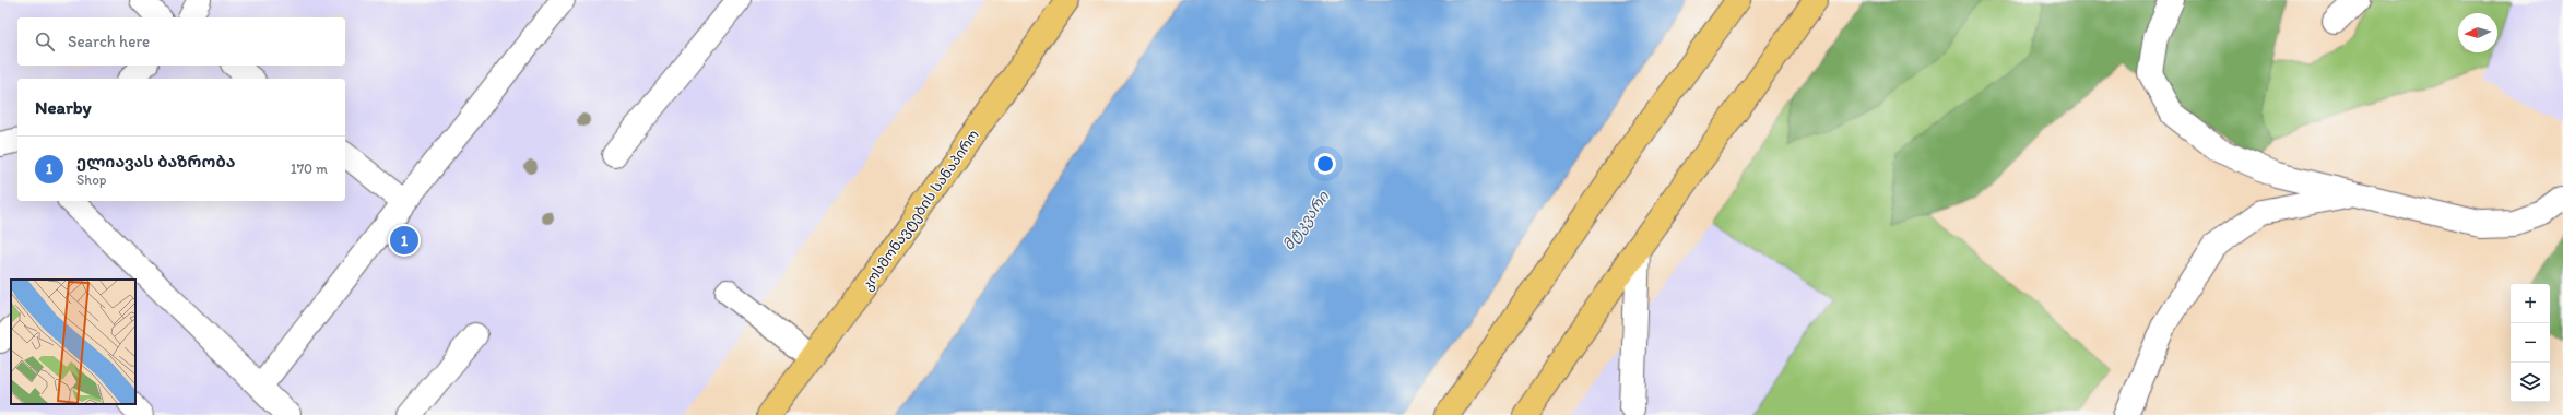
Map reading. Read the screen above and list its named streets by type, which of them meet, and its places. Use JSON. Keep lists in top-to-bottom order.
{
  "streets": {
    "main road": ["კოსმონავტების სანაპირო"]
  },
  "water": ["მტკვარი"],
  "north": "left",
  "page": {
    "search": "Search here",
    "heading": "Nearby",
    "list": [
      {
        "mark": "1",
        "name": "ელიავას ბაზრობა",
        "note": "Shop",
        "value": "170 m"
      }
    ],
    "pins": "1",
    "map_buttons": ["+", "−"]
  }
}
